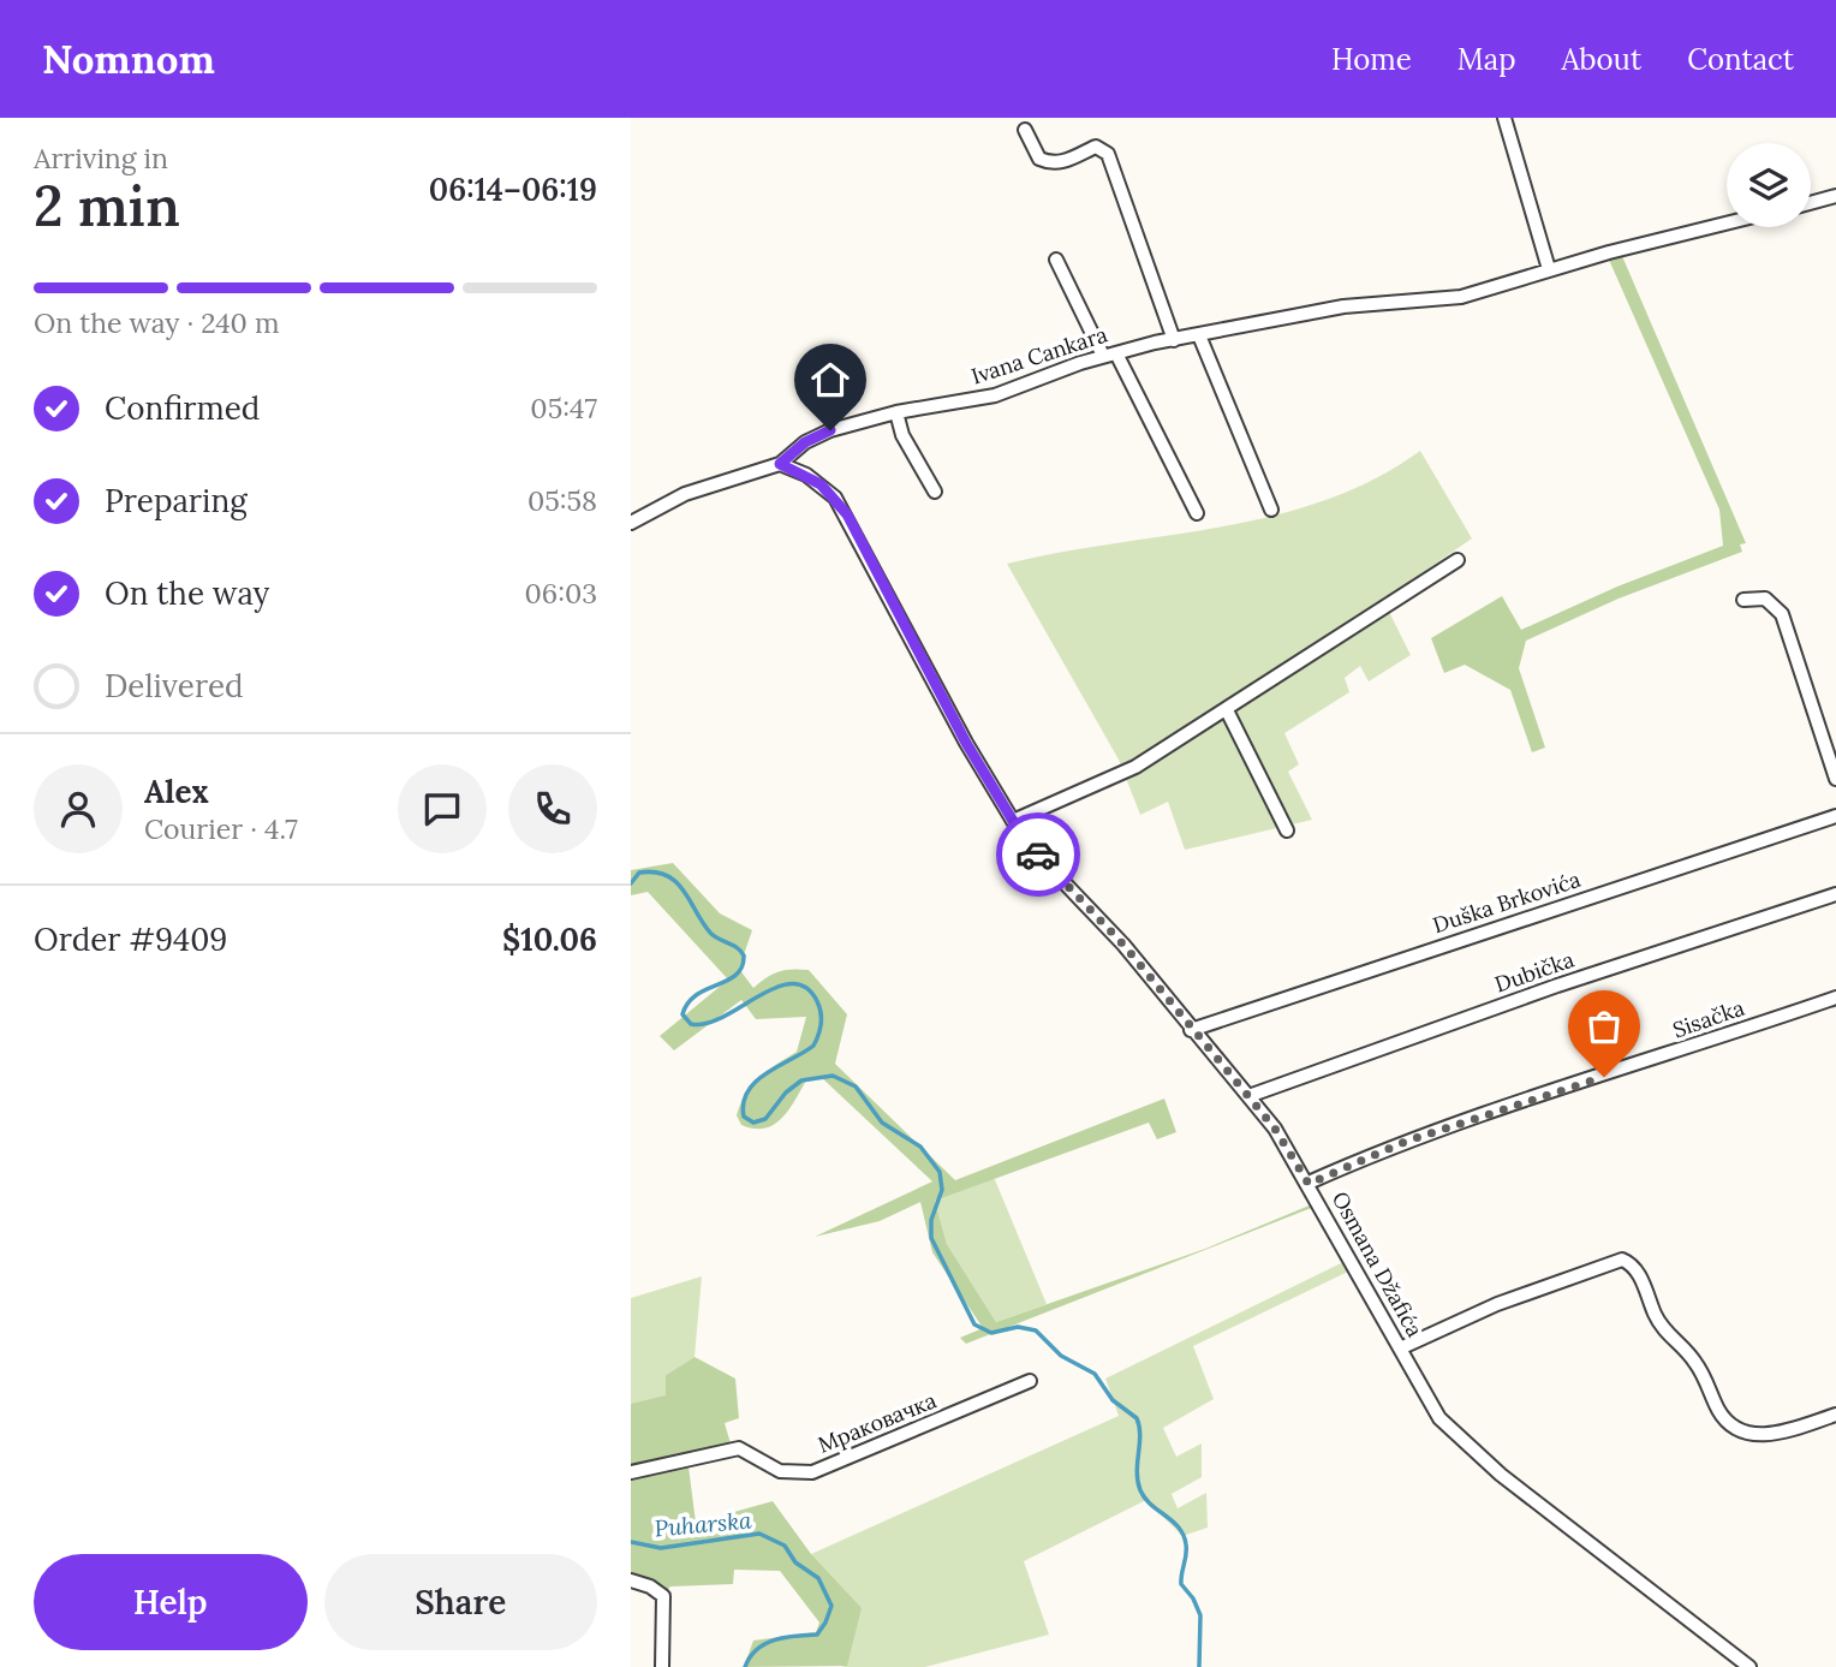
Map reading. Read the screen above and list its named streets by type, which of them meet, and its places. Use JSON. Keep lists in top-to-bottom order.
{
  "streets": {
    "street": [
      "Ivana Cankara",
      "Duška Brkovića",
      "Dubička",
      "Sisačka",
      "Osmana Džafića",
      "Мраковачка"
    ]
  },
  "crossings": [
    ["Ivana Cankara", "Osmana Džafića"],
    ["Duška Brkovića", "Osmana Džafića"],
    ["Dubička", "Osmana Džafića"],
    ["Sisačka", "Osmana Džafića"]
  ],
  "water": ["Puharska"],
  "page": {
    "header": "Nomnom",
    "nav": [
      "Home",
      "Map",
      "About",
      "Contact"
    ],
    "heading": ["2 min", "Arriving in", "06:14–06:19"],
    "panel": [
      "Alex",
      "Courier · 4.7",
      "Order #9409",
      "$10.06"
    ],
    "bar": "On the way · 240 m",
    "list": [
      ["Confirmed", "05:47"],
      ["Preparing", "05:58"],
      ["On the way", "06:03"],
      "Delivered"
    ],
    "buttons": ["Help", "Share"]
  }
}
